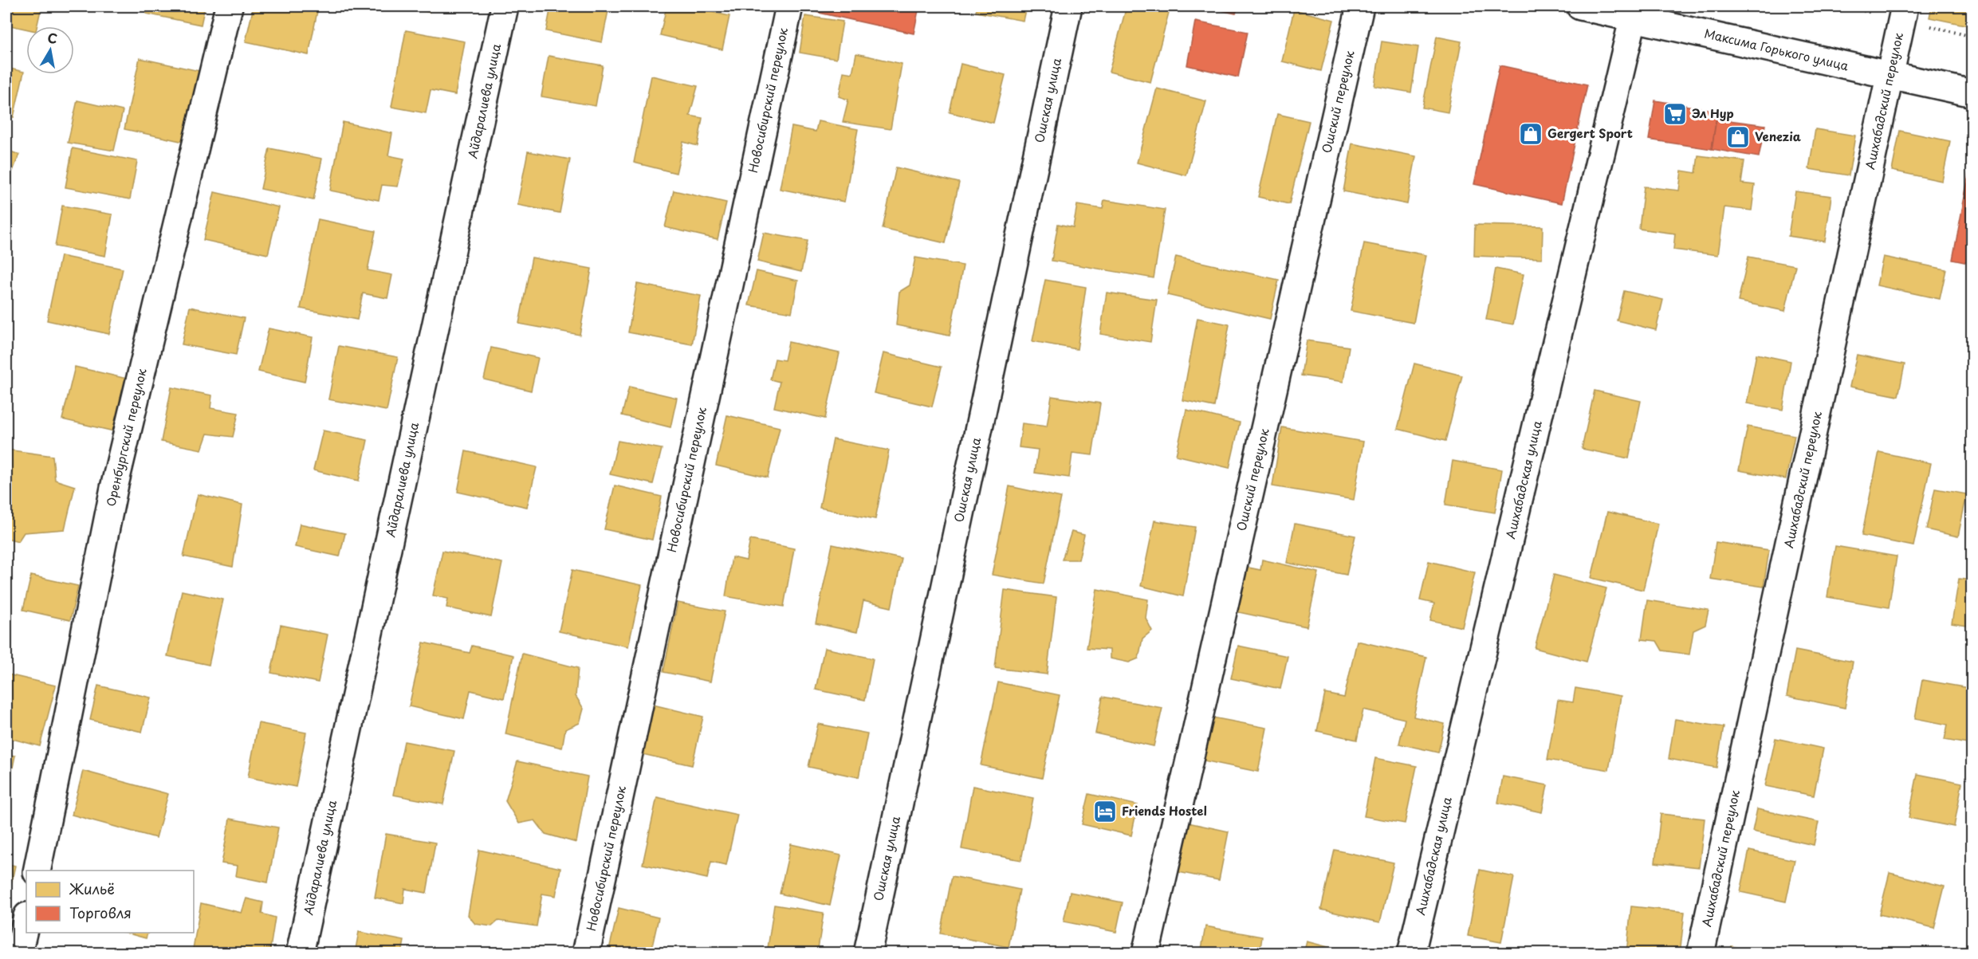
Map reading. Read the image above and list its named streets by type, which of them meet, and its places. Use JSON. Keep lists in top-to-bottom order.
{
  "streets": {
    "street": [
      "Максима Горького улица",
      "Новосибирский переулок",
      "Ошская улица",
      "Айдаралиева улица",
      "Ашхабадский переулок",
      "Ошский переулок",
      "Оренбургский переулок",
      "Ашхабадская улица"
    ]
  },
  "crossings": [
    ["Максима Горького улица", "Ашхабадский переулок"],
    ["Максима Горького улица", "Ашхабадская улица"]
  ],
  "places": {
    "supermarket": ["Эл Нур"],
    "shop": ["Gergert Sport", "Venezia"],
    "hotel": ["Friends Hostel"]
  },
  "legend": ["Жильё", "Торговля"],
  "north": "top"
}
